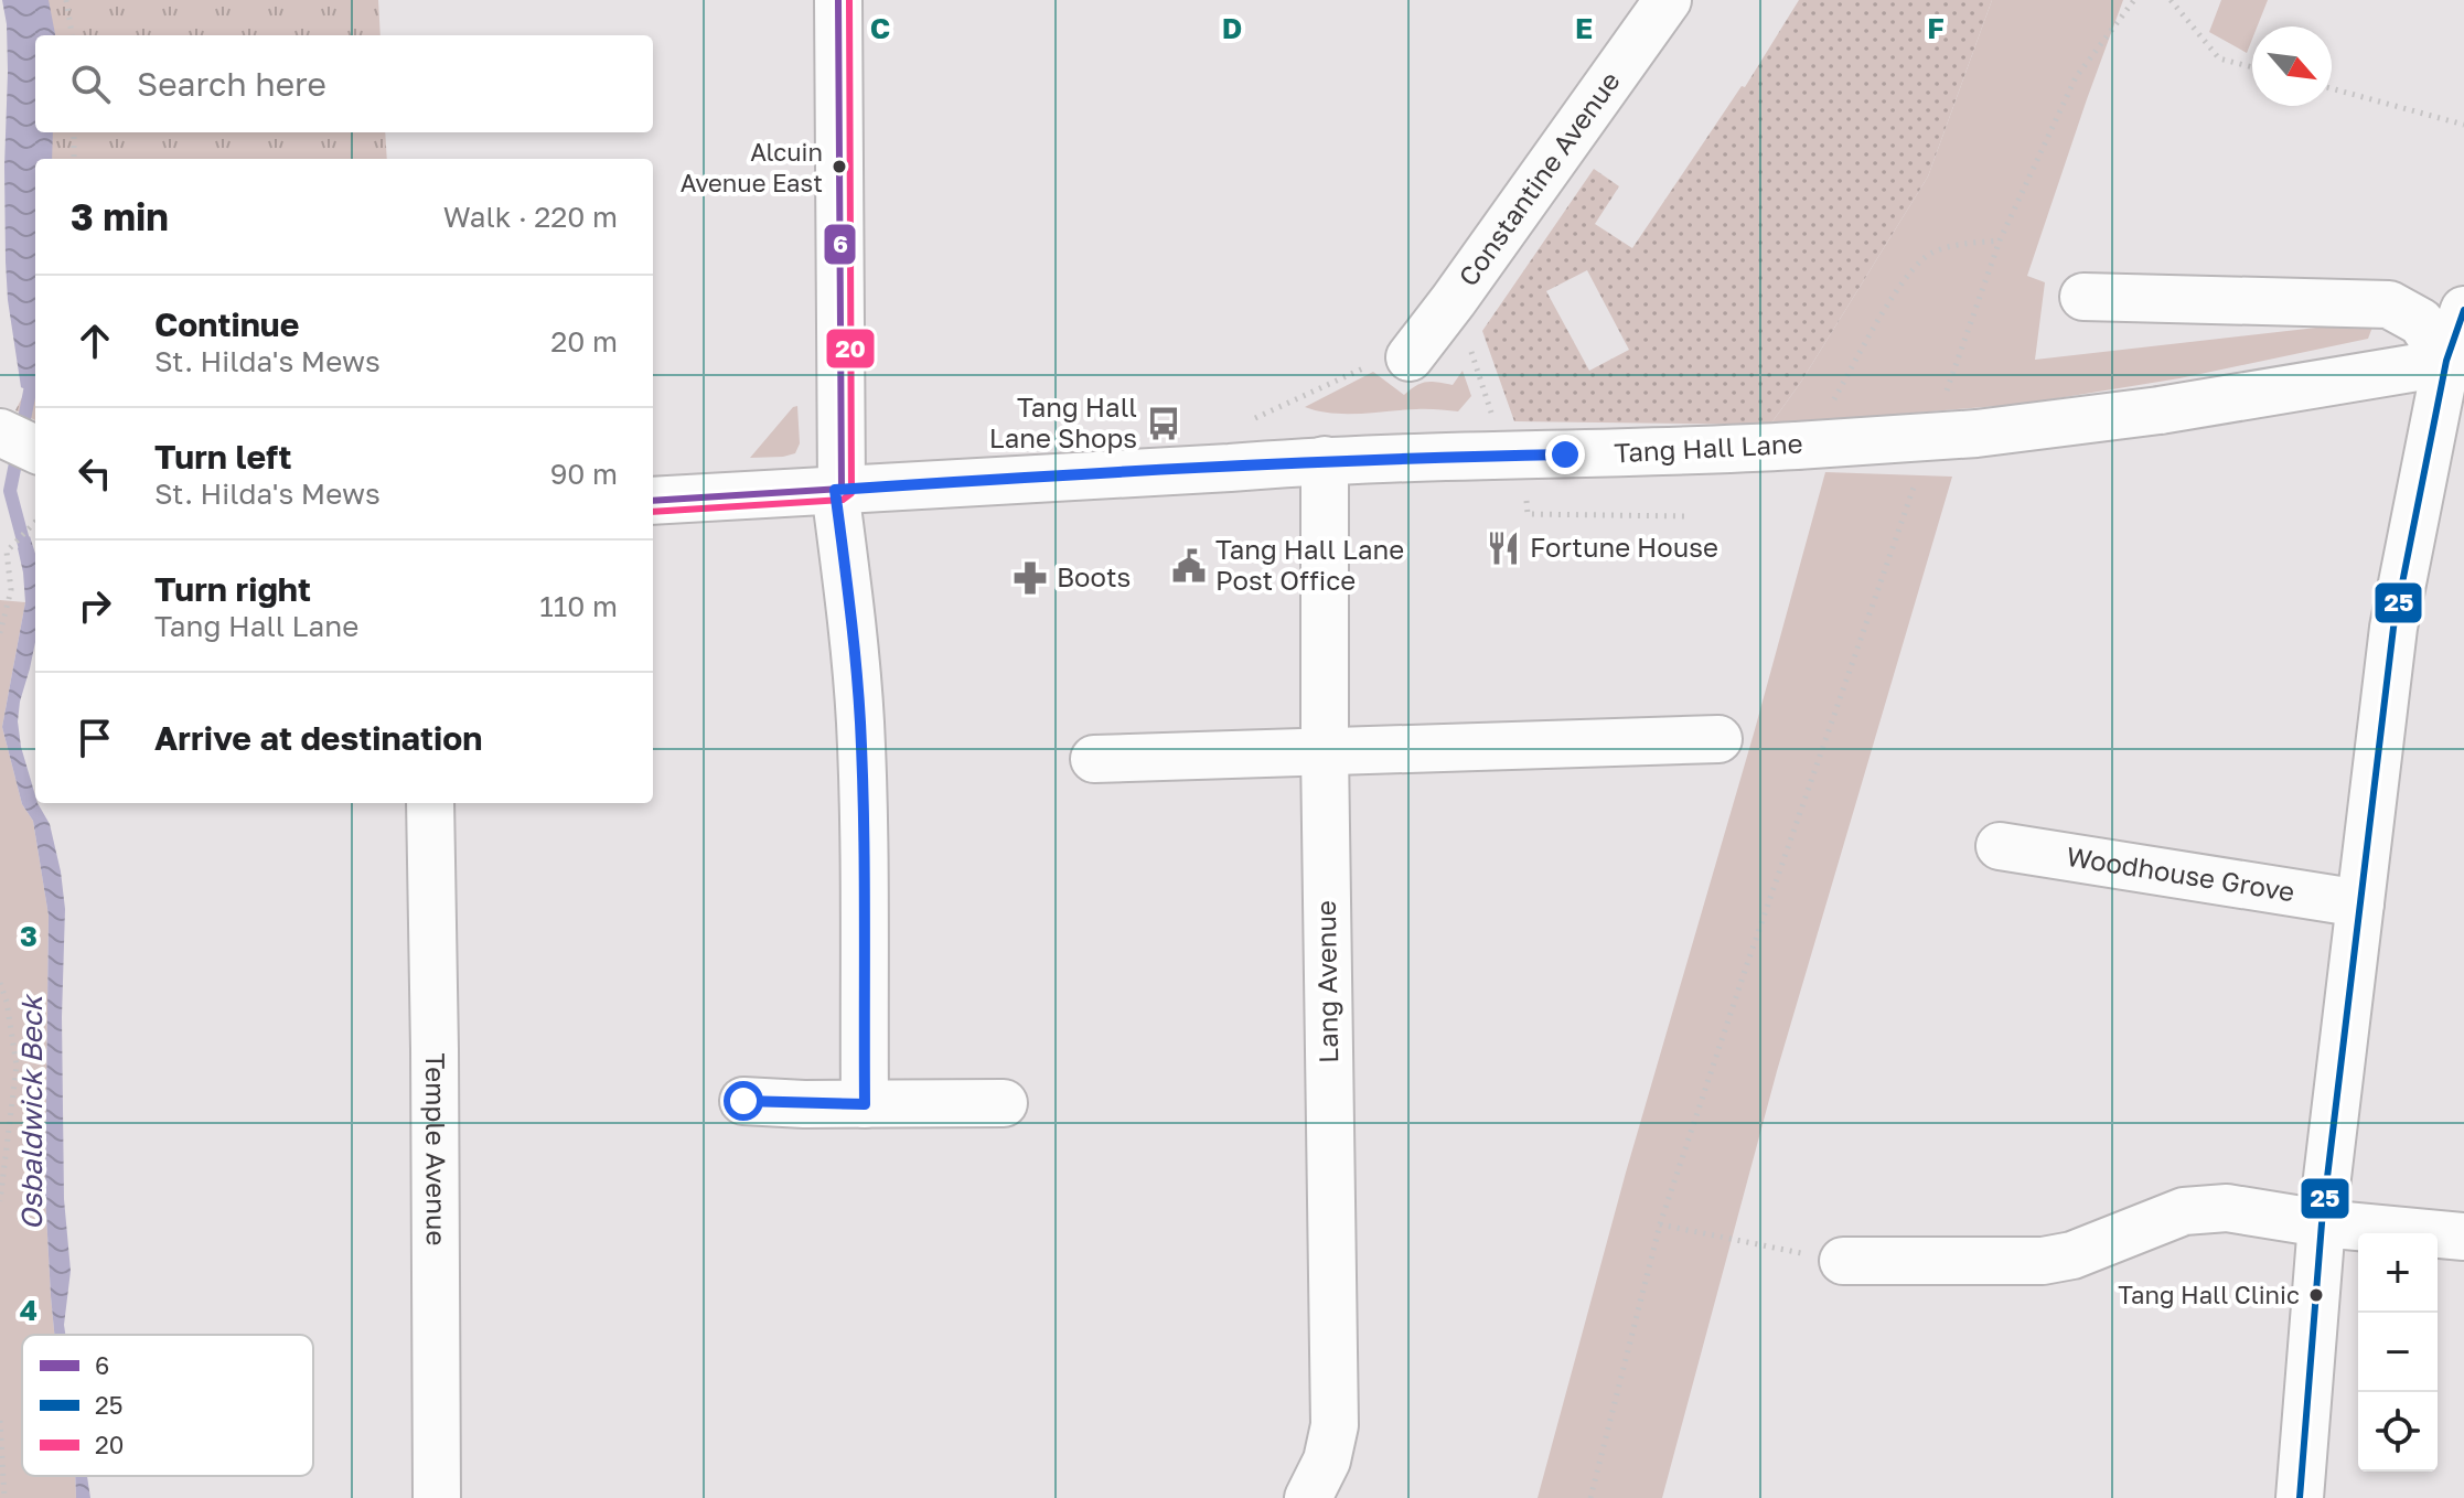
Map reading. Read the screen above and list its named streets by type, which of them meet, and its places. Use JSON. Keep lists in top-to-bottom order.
{
  "streets": {
    "street": [
      "Constantine Avenue",
      "Tang Hall Lane",
      "Woodhouse Grove",
      "Lang Avenue",
      "Temple Avenue"
    ]
  },
  "crossings": [
    ["Tang Hall Lane", "Lang Avenue"]
  ],
  "water": ["Osbaldwick Beck"],
  "places": {
    "other": ["Alcuin Avenue East", "Tang Hall Clinic"],
    "bus stop": ["Tang Hall Lane Shops"],
    "restaurant": ["Fortune House"],
    "public building": ["Tang Hall Lane Post Office"],
    "pharmacy": ["Boots"]
  },
  "lines": ["transit line 6", "transit line 20", "transit line 25"],
  "legend": ["6", "25", "20"],
  "north": "bottom right",
  "page": {
    "search": "Search here",
    "heading": ["3 min", "Walk · 220 m"],
    "list": [
      ["Continue", "St. Hilda's Mews", "20 m"],
      ["Turn left", "St. Hilda's Mews", "90 m"],
      ["Turn right", "Tang Hall Lane", "110 m"],
      "Arrive at destination"
    ],
    "map_buttons": ["+", "−"]
  },
  "grid": {
    "columns": [
      "C",
      "D",
      "E",
      "F"
    ],
    "rows": ["3", "4"]
  }
}
